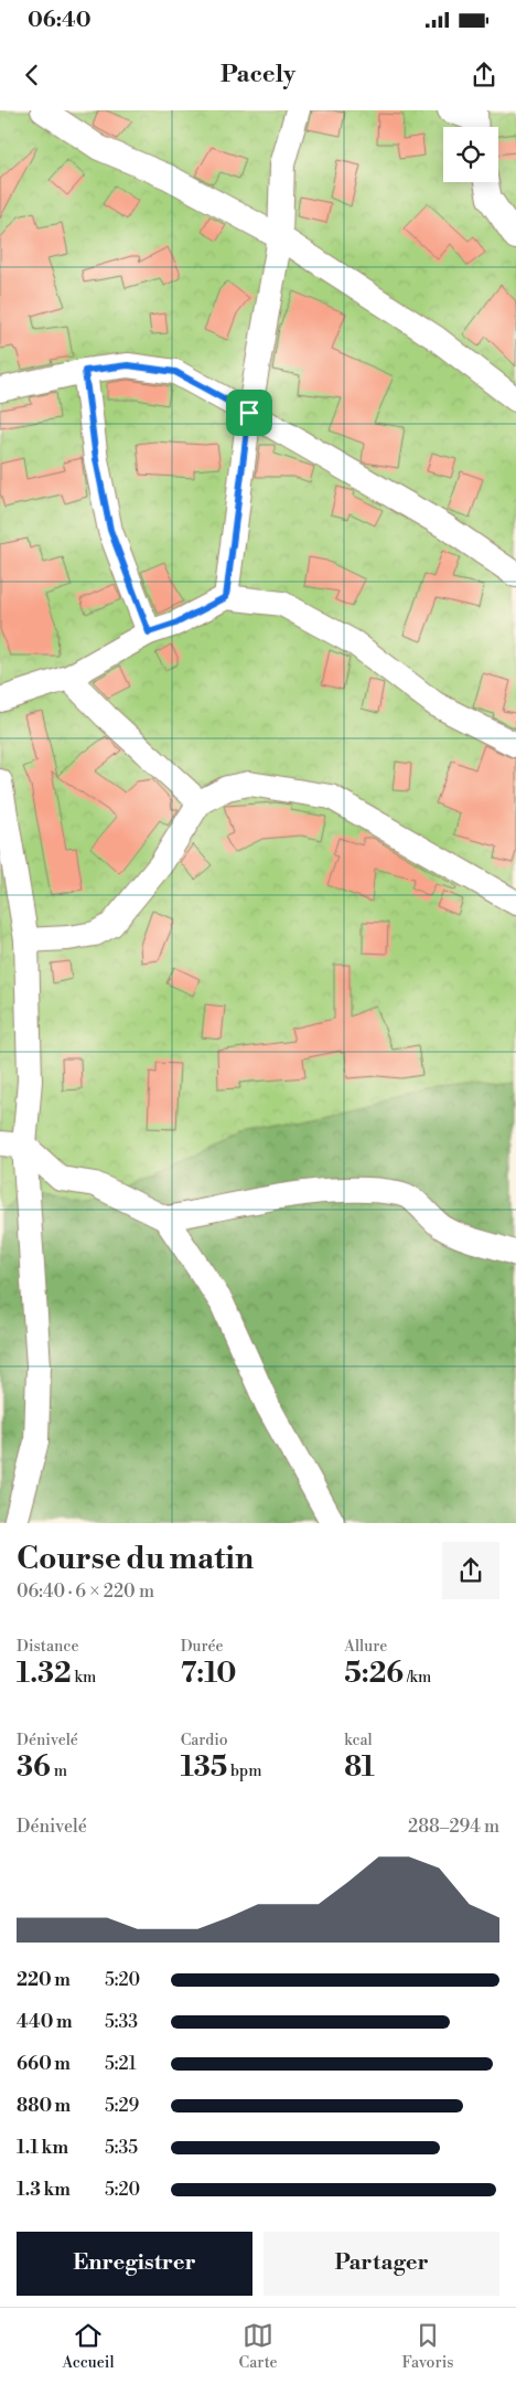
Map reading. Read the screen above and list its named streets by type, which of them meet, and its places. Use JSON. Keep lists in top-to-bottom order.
{
  "page": {
    "status": "06:40",
    "header": "Pacely",
    "heading": ["Course du matin", "06:40 · 6 × 220 m"],
    "stats": [
      ["Distance", "1.32 km"],
      ["Durée", "7:10"],
      ["Allure", "5:26 /km"],
      ["Dénivelé", "36 m"],
      ["Cardio", "135 bpm"],
      ["kcal", "81"]
    ],
    "chart": ["Dénivelé", "288–294 m"],
    "list": [
      {
        "name": "220 m",
        "note": "5:20"
      },
      {
        "name": "440 m",
        "note": "5:33"
      },
      {
        "name": "660 m",
        "note": "5:21"
      },
      {
        "name": "880 m",
        "note": "5:29"
      },
      {
        "name": "1.1 km",
        "note": "5:35"
      },
      {
        "name": "1.3 km",
        "note": "5:20"
      }
    ],
    "buttons": ["Enregistrer", "Partager"],
    "tabs": ["Accueil", "Carte", "Favoris"]
  }
}
